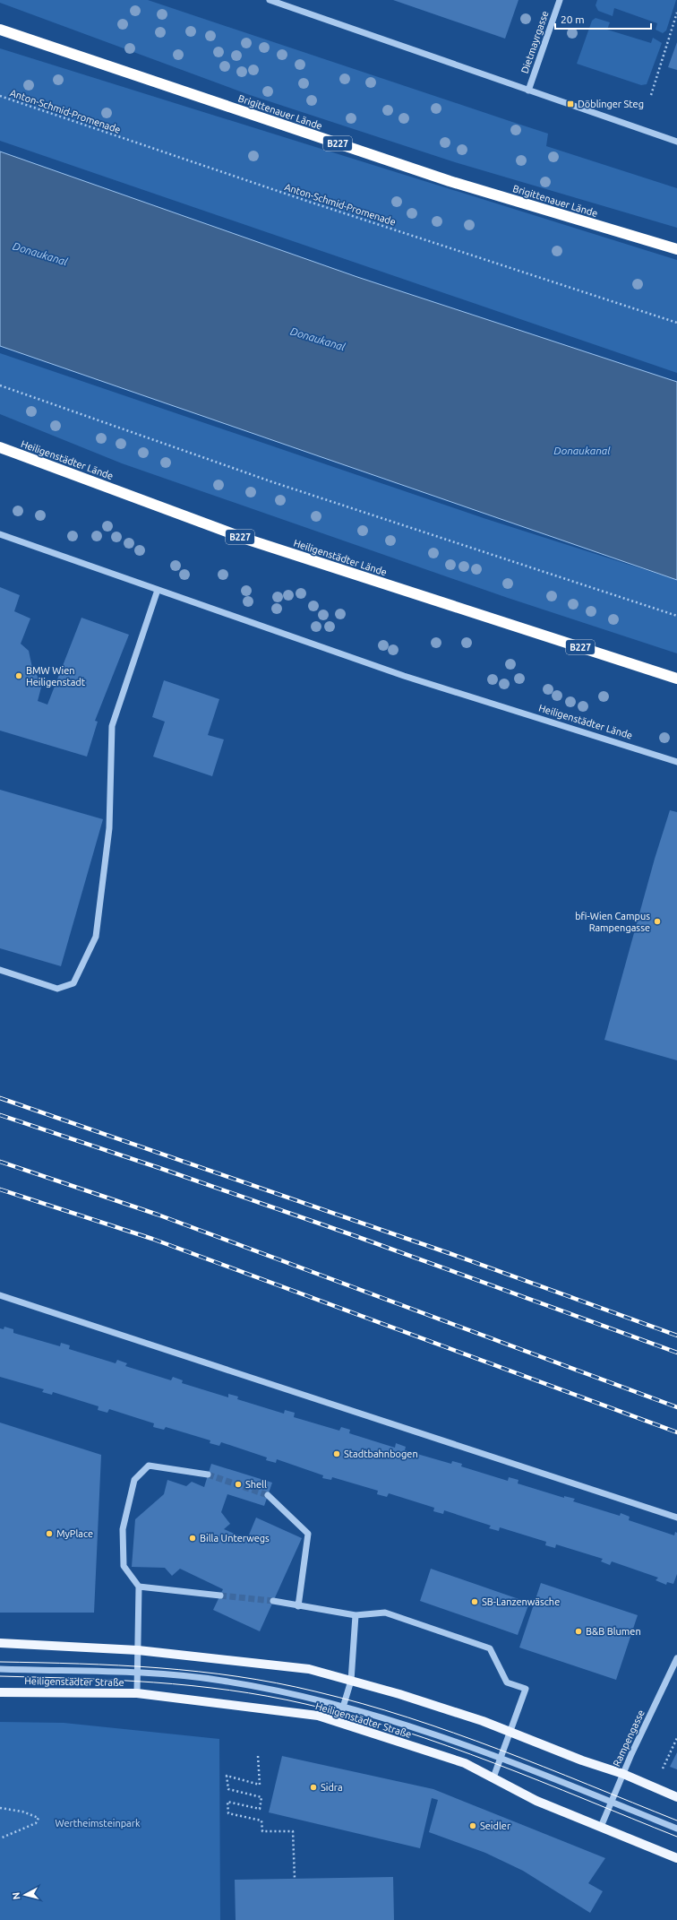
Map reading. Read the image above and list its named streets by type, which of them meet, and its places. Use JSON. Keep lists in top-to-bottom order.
{
  "streets": {
    "highway": ["Brigittenauer Lände", "B227", "Heiligenstädter Lände"],
    "main road": ["Heiligenstädter Straße"],
    "street": ["Dietmayrgasse", "Rampengasse"],
    "path": ["Anton-Schmid-Promenade"]
  },
  "crossings": [
    ["Heiligenstädter Straße", "Rampengasse"]
  ],
  "water": ["Donaukanal"],
  "parks": ["Wertheimsteinpark"],
  "places": {
    "transit": ["Döblinger Steg"],
    "other": [
      "BMW Wien Heiligenstadt",
      "bfi-Wien Campus Rampengasse",
      "Stadtbahnbogen",
      "Shell",
      "MyPlace",
      "Billa Unterwegs",
      "SB-Lanzenwäsche",
      "B&B Blumen",
      "Sidra",
      "Seidler"
    ]
  },
  "scale_bar": "20 m",
  "north": "left"
}
